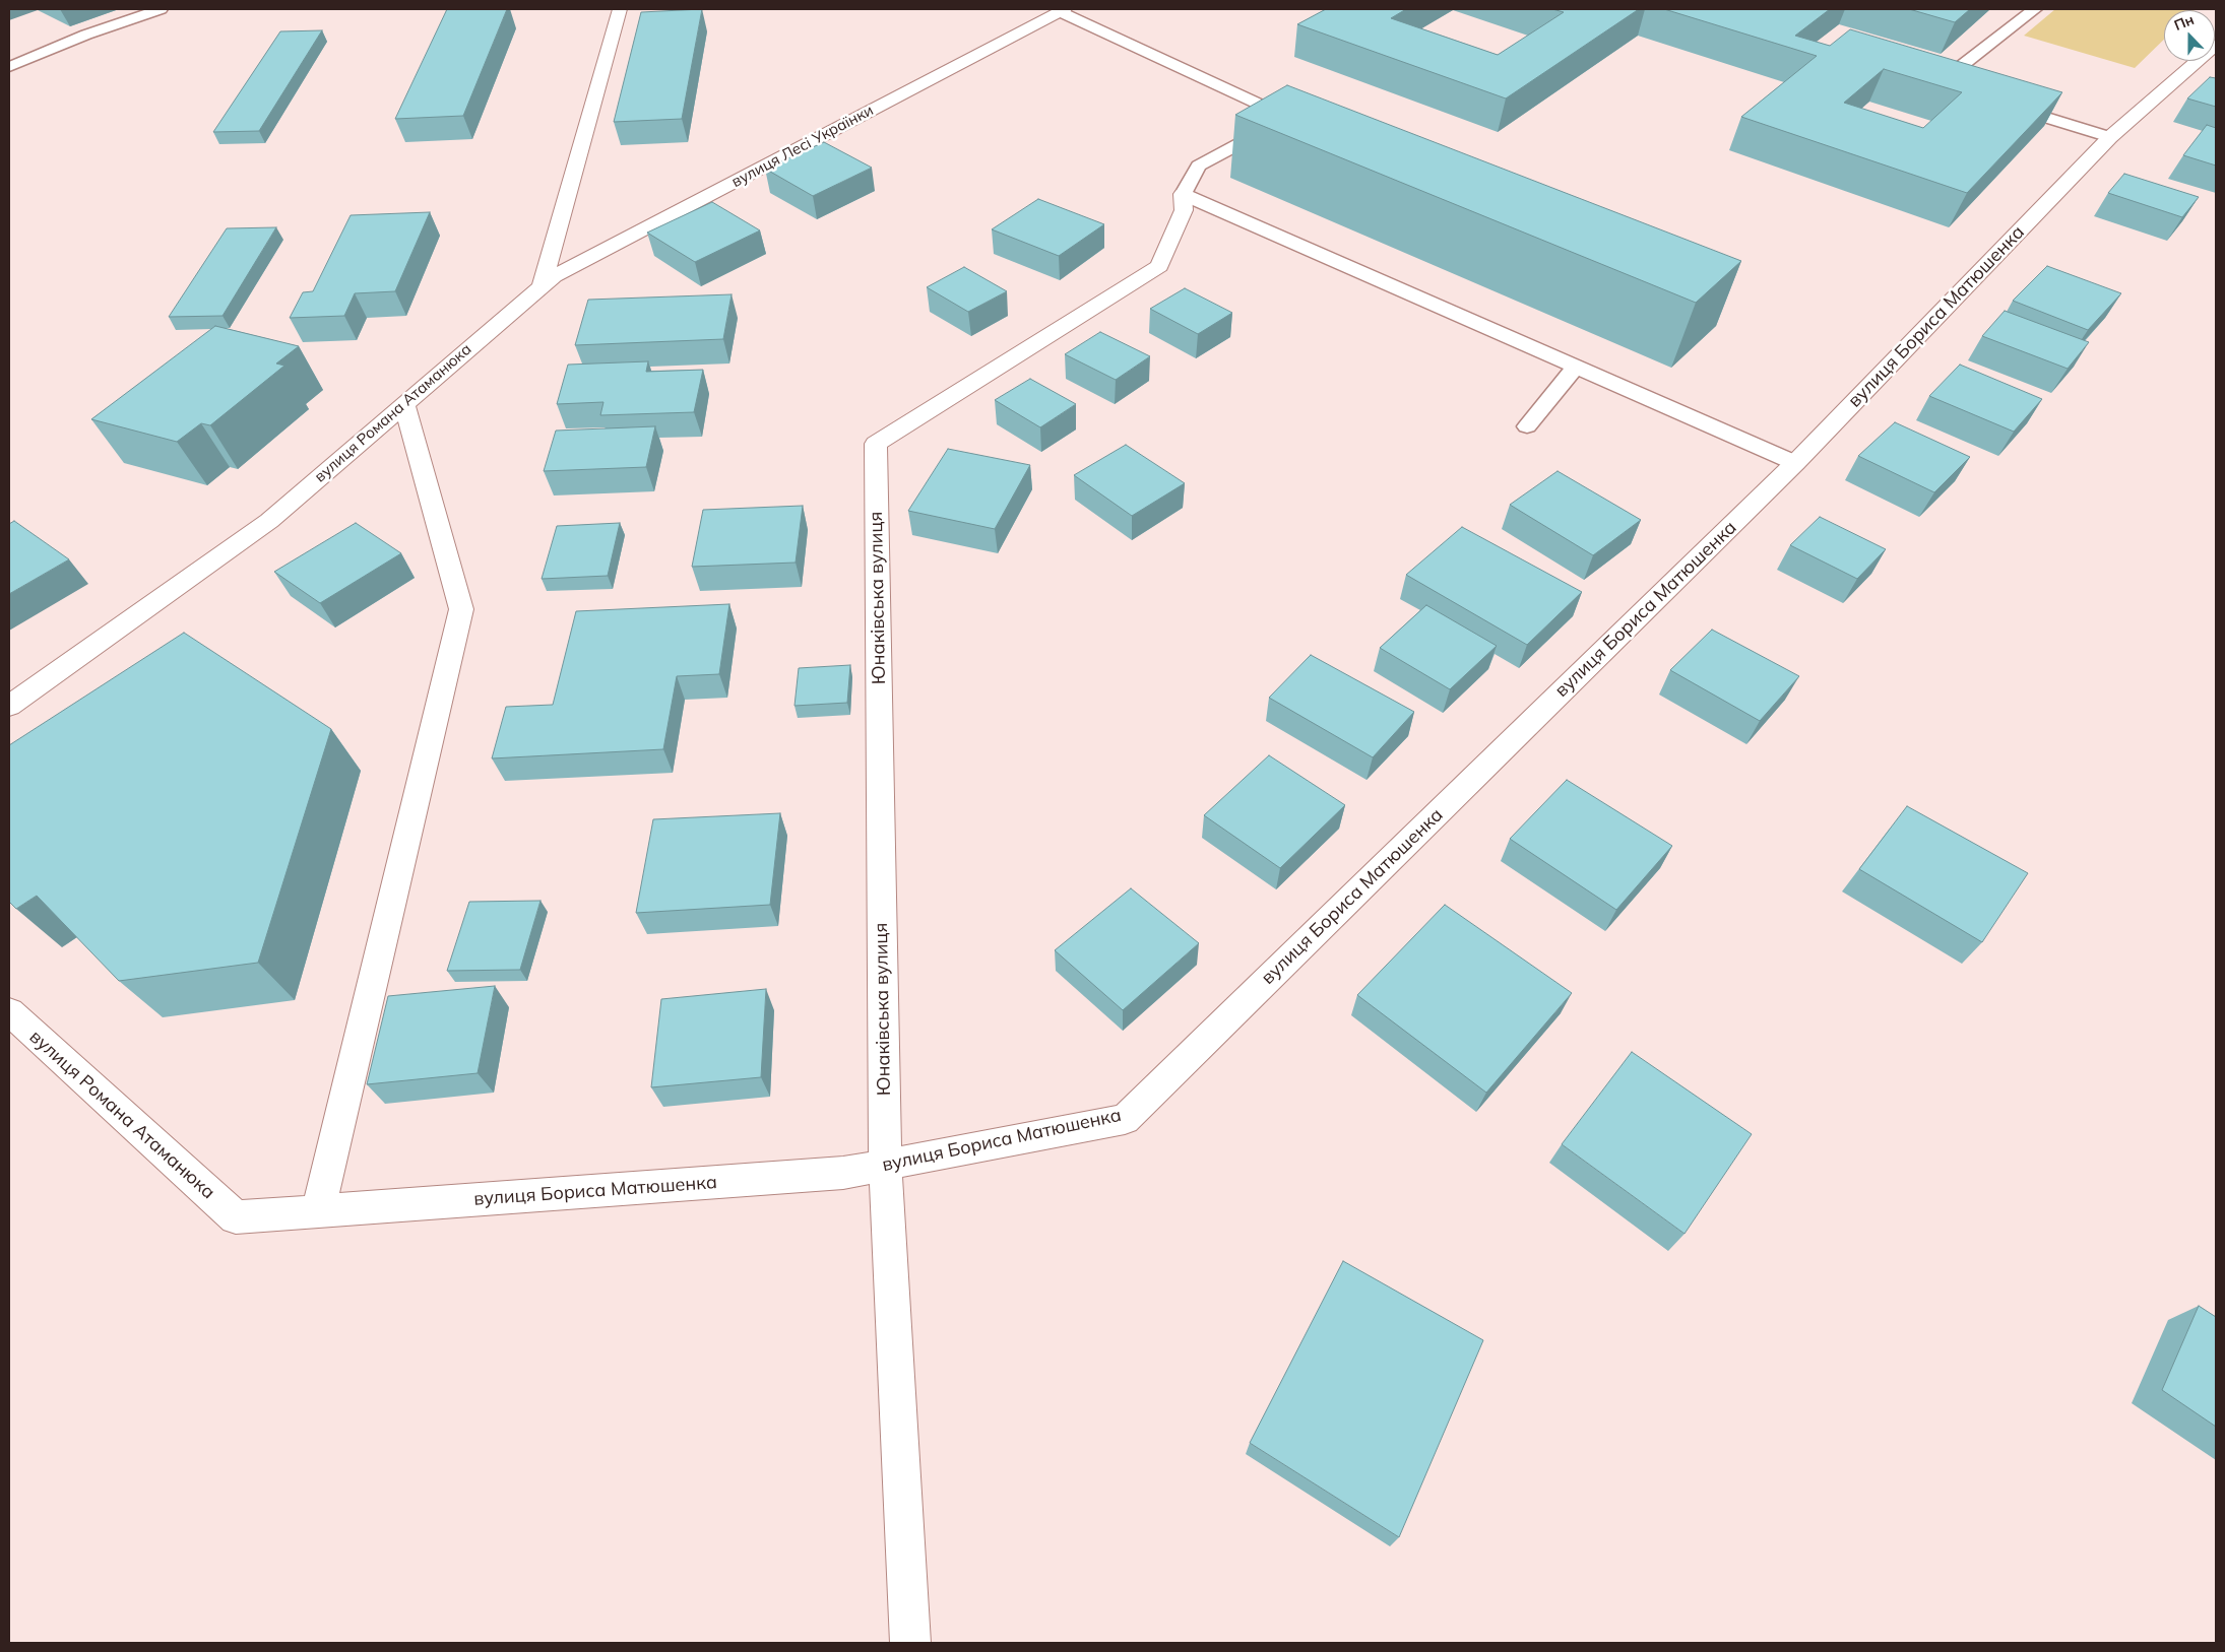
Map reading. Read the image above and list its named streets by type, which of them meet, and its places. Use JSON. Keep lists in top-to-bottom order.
{
  "streets": {
    "street": [
      "вулиця Лесі Українки",
      "вулиця Бориса Матюшенка",
      "вулиця Романа Атаманюка",
      "Юнаківська вулиця"
    ]
  },
  "crossings": [
    ["вулиця Лесі Українки", "вулиця Романа Атаманюка"],
    ["вулиця Бориса Матюшенка", "вулиця Романа Атаманюка"],
    ["вулиця Бориса Матюшенка", "Юнаківська вулиця"]
  ],
  "north": "top"
}
